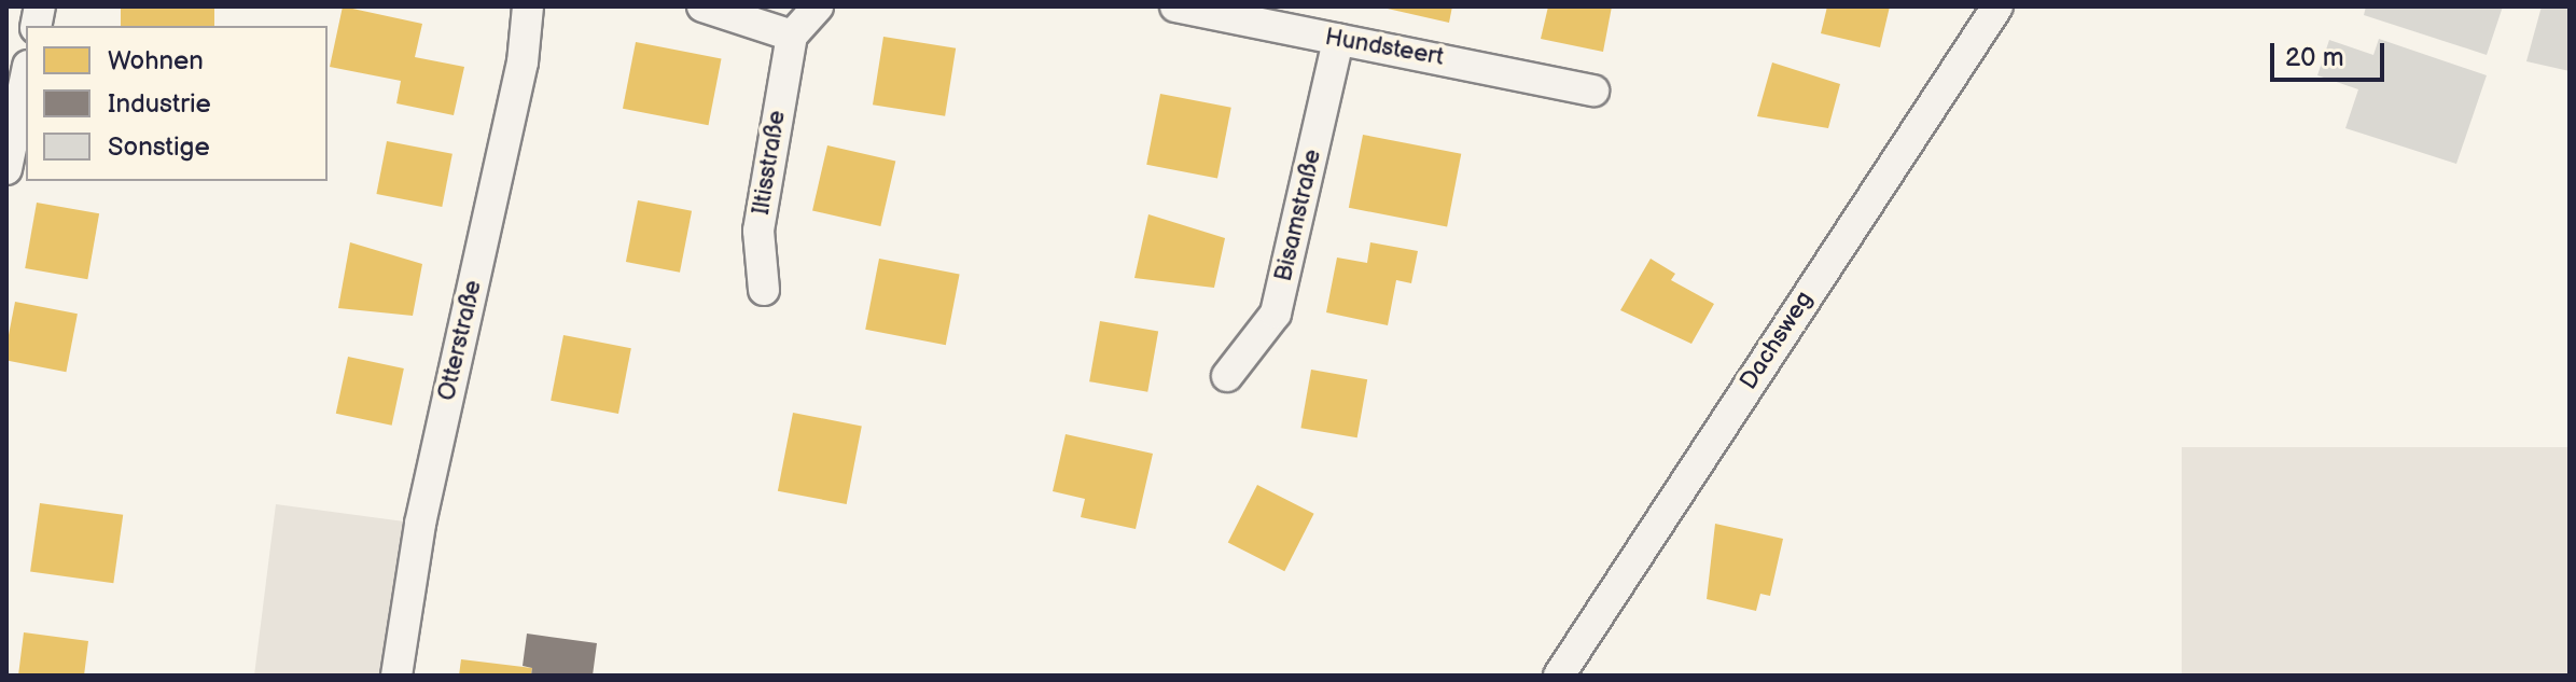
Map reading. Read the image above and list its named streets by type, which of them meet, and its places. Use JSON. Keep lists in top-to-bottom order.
{
  "streets": {
    "street": [
      "Hundsteert",
      "Iltisstraße",
      "Bisamstraße",
      "Otterstraße",
      "Dachsweg"
    ]
  },
  "crossings": [
    ["Hundsteert", "Bisamstraße"]
  ],
  "legend": ["Wohnen", "Industrie", "Sonstige"],
  "scale_bar": "20 m"
}
